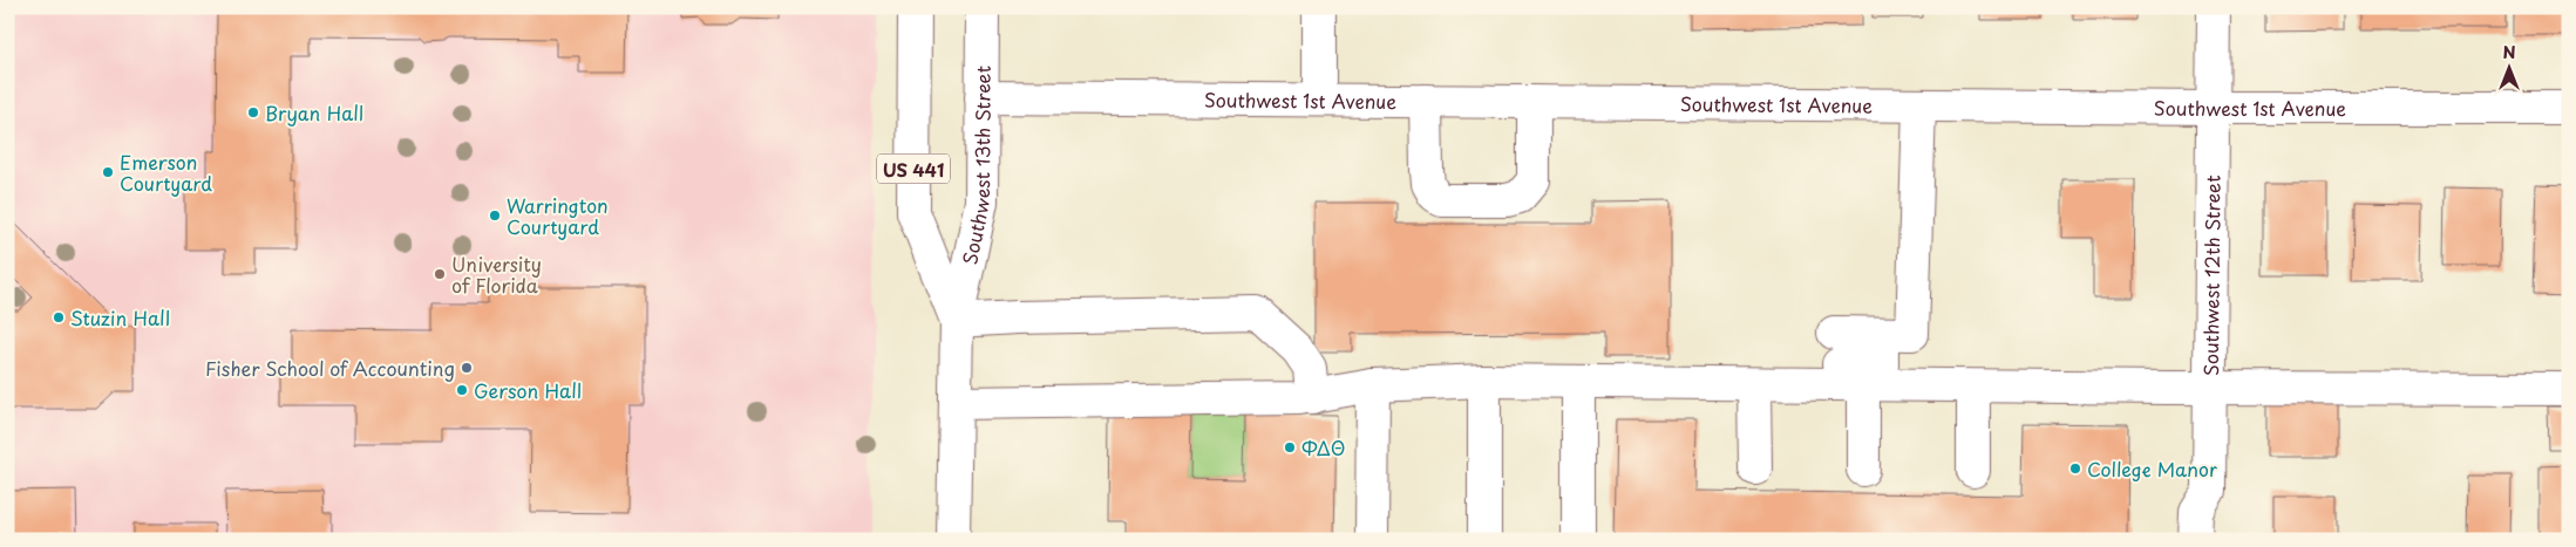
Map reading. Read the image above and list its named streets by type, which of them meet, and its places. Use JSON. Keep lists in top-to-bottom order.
{
  "streets": {
    "street": [
      "Southwest 1st Avenue",
      "Southwest 13th Street",
      "US 441",
      "Southwest 12th Street"
    ]
  },
  "crossings": [
    ["Southwest 1st Avenue", "Southwest 13th Street"],
    ["Southwest 1st Avenue", "Southwest 12th Street"]
  ],
  "places": [
    "Bryan Hall",
    "Emerson Courtyard",
    "Warrington Courtyard",
    "University of Florida",
    "Stuzin Hall",
    "Fisher School of Accounting",
    "Gerson Hall",
    "ΦΔΘ",
    "College Manor"
  ],
  "north": "top"
}
